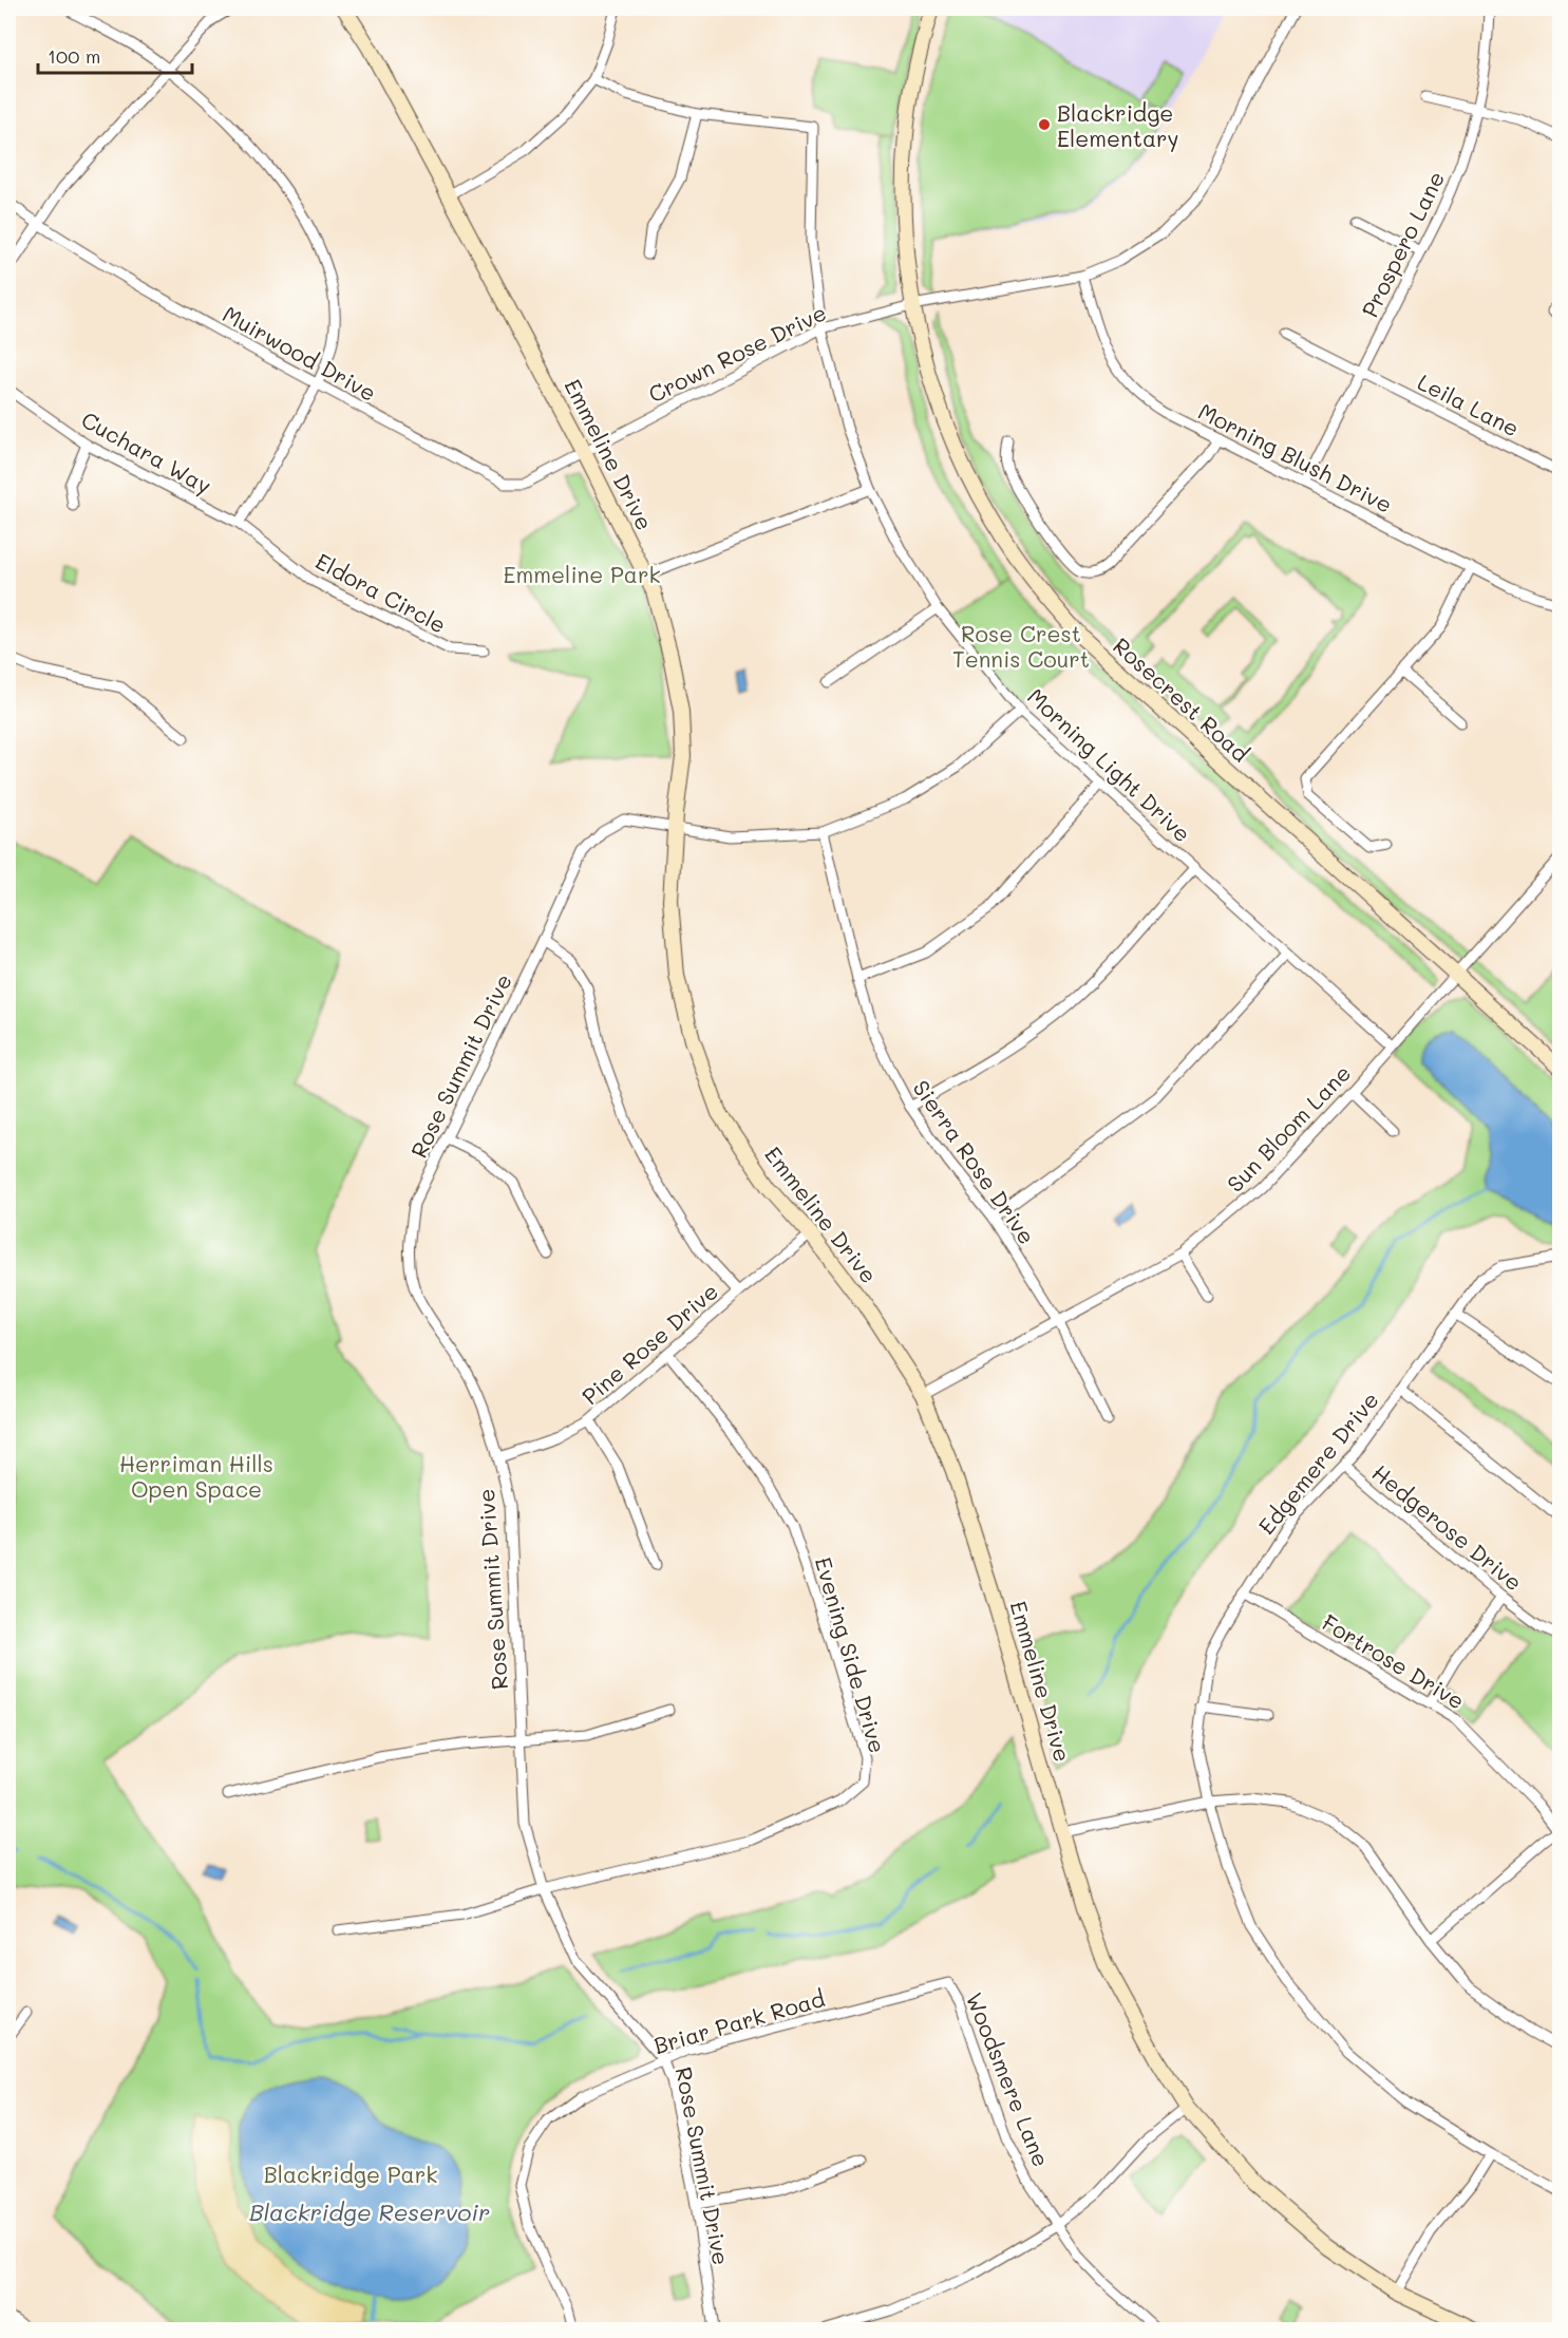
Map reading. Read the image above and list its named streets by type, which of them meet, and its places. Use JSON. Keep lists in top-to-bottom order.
{
  "streets": {
    "street": [
      "Prospero Lane",
      "Muirwood Drive",
      "Crown Rose Drive",
      "Leila Lane",
      "Cuchara Way",
      "Emmeline Drive",
      "Morning Blush Drive",
      "Eldora Circle",
      "Rosecrest Road",
      "Morning Light Drive",
      "Rose Summit Drive",
      "Sun Bloom Lane",
      "Sierra Rose Drive",
      "Pine Rose Drive",
      "Edgemere Drive",
      "Hedgerose Drive",
      "Evening Side Drive",
      "Fortrose Drive",
      "Briar Park Road",
      "Woodsmere Lane"
    ]
  },
  "crossings": [
    ["Prospero Lane", "Leila Lane"],
    ["Prospero Lane", "Morning Blush Drive"],
    ["Muirwood Drive", "Crown Rose Drive"],
    ["Muirwood Drive", "Emmeline Drive"],
    ["Crown Rose Drive", "Emmeline Drive"],
    ["Crown Rose Drive", "Morning Blush Drive"],
    ["Crown Rose Drive", "Rosecrest Road"],
    ["Crown Rose Drive", "Morning Light Drive"],
    ["Cuchara Way", "Eldora Circle"],
    ["Emmeline Drive", "Rose Summit Drive"],
    ["Emmeline Drive", "Sun Bloom Lane"],
    ["Emmeline Drive", "Pine Rose Drive"],
    ["Rosecrest Road", "Sun Bloom Lane"],
    ["Morning Light Drive", "Rose Summit Drive"],
    ["Morning Light Drive", "Sun Bloom Lane"],
    ["Rose Summit Drive", "Sierra Rose Drive"],
    ["Rose Summit Drive", "Pine Rose Drive"],
    ["Rose Summit Drive", "Evening Side Drive"],
    ["Rose Summit Drive", "Briar Park Road"],
    ["Sun Bloom Lane", "Sierra Rose Drive"],
    ["Pine Rose Drive", "Evening Side Drive"],
    ["Edgemere Drive", "Hedgerose Drive"],
    ["Edgemere Drive", "Fortrose Drive"],
    ["Briar Park Road", "Woodsmere Lane"]
  ],
  "water": ["Blackridge Reservoir"],
  "parks": [
    "Emmeline Park",
    "Rose Crest Tennis Court",
    "Herriman Hills Open Space",
    "Blackridge Park"
  ],
  "places": ["Blackridge Elementary"],
  "scale_bar": "100 m"
}
